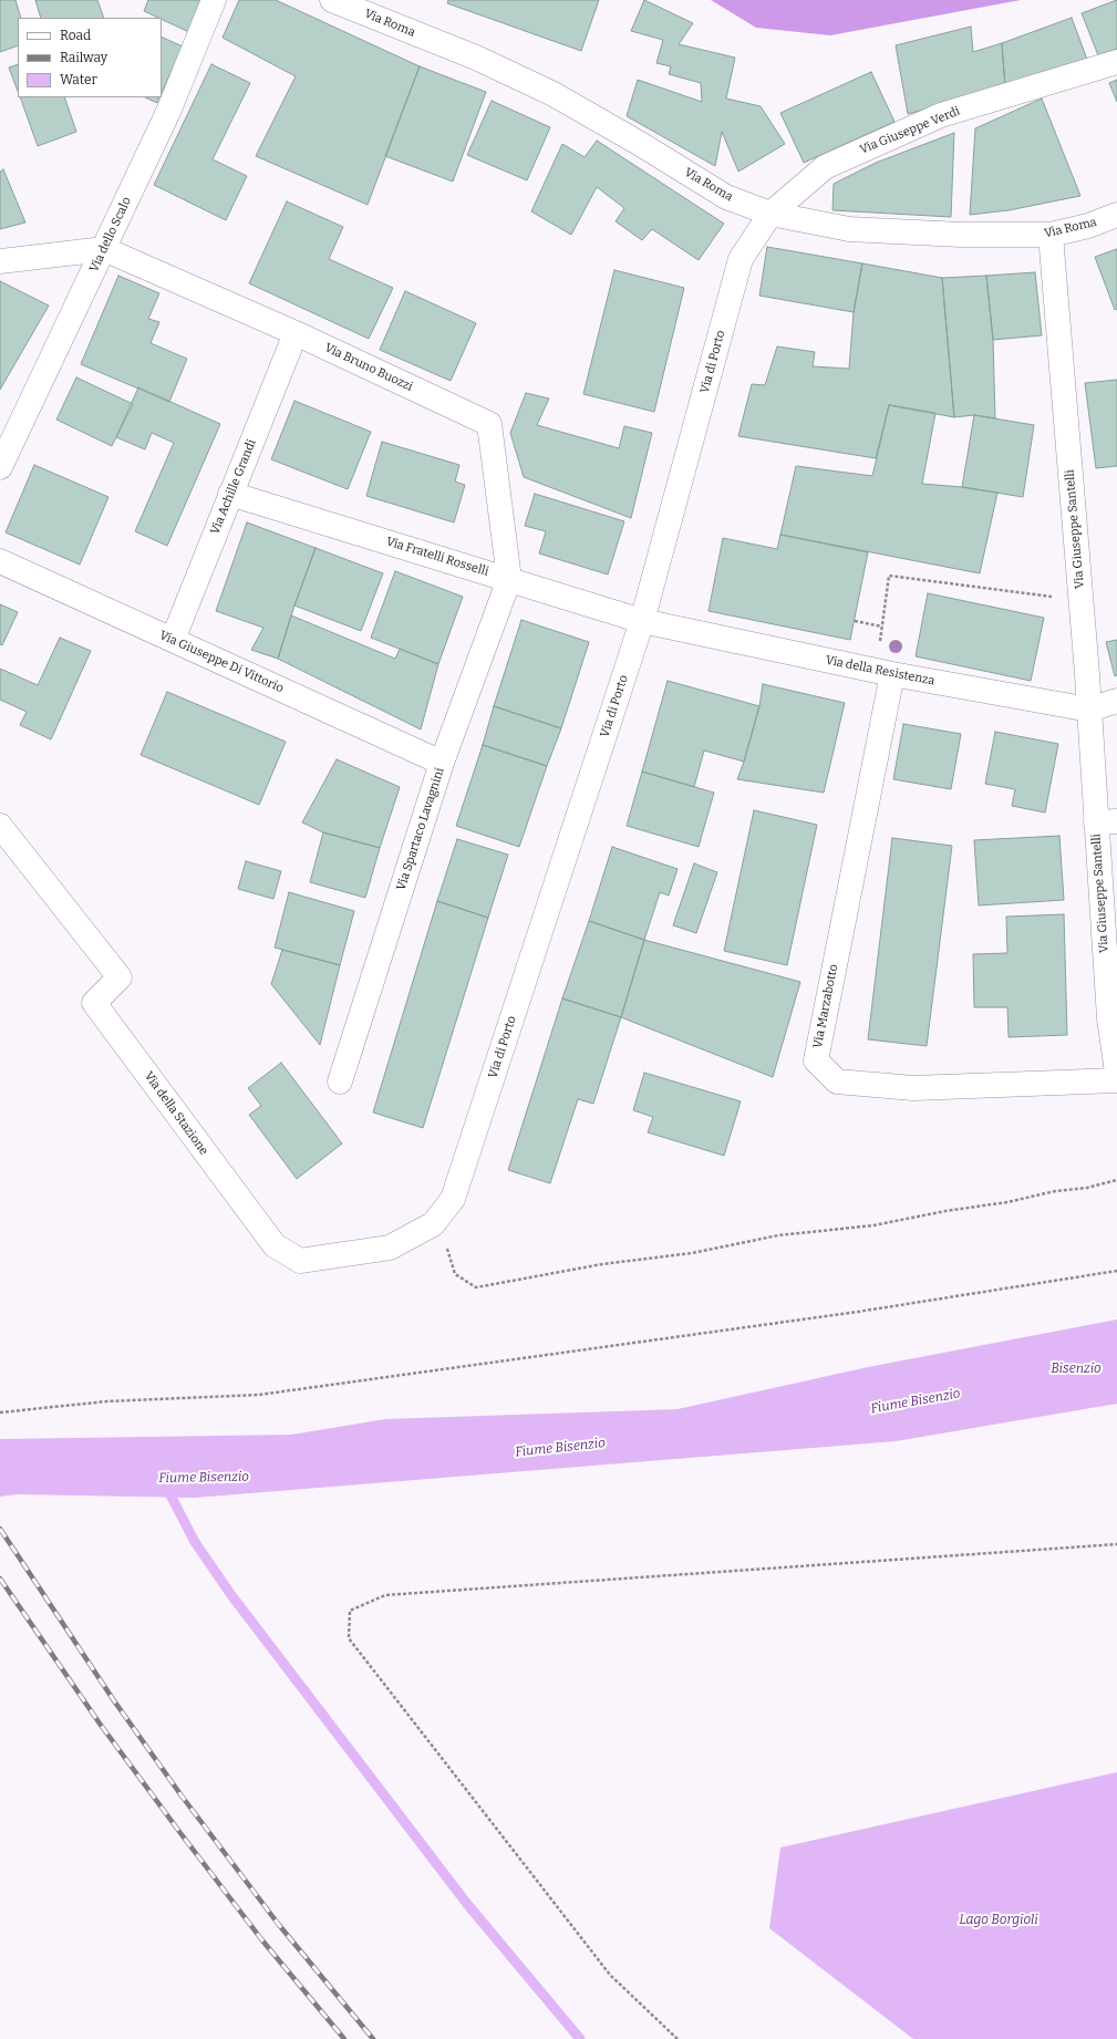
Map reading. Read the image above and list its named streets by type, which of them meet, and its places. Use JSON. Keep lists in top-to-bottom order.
{
  "streets": {
    "street": [
      "Via Roma",
      "Via Giuseppe Verdi",
      "Via dello Scalo",
      "Via di Porto",
      "Via Bruno Buozzi",
      "Via Achille Grandi",
      "Via Giuseppe Santelli",
      "Via Fratelli Rosselli",
      "Via Giuseppe Di Vittorio",
      "Via della Resistenza",
      "Via Spartaco Lavagnini",
      "Via Marzabotto",
      "Via della Stazione"
    ]
  },
  "crossings": [
    ["Via Roma", "Via Giuseppe Verdi"],
    ["Via Roma", "Via di Porto"],
    ["Via Roma", "Via Giuseppe Santelli"],
    ["Via Giuseppe Verdi", "Via di Porto"],
    ["Via dello Scalo", "Via Bruno Buozzi"],
    ["Via di Porto", "Via Fratelli Rosselli"],
    ["Via di Porto", "Via della Resistenza"],
    ["Via di Porto", "Via della Stazione"],
    ["Via Bruno Buozzi", "Via Achille Grandi"],
    ["Via Bruno Buozzi", "Via Fratelli Rosselli"],
    ["Via Bruno Buozzi", "Via Spartaco Lavagnini"],
    ["Via Achille Grandi", "Via Fratelli Rosselli"],
    ["Via Achille Grandi", "Via Giuseppe Di Vittorio"],
    ["Via Giuseppe Santelli", "Via della Resistenza"],
    ["Via Fratelli Rosselli", "Via della Resistenza"],
    ["Via Fratelli Rosselli", "Via Spartaco Lavagnini"],
    ["Via Giuseppe Di Vittorio", "Via Spartaco Lavagnini"],
    ["Via della Resistenza", "Via Marzabotto"]
  ],
  "water": ["Bisenzio", "Fiume Bisenzio", "Lago Borgioli"],
  "legend": ["Road", "Railway", "Water"]
}
